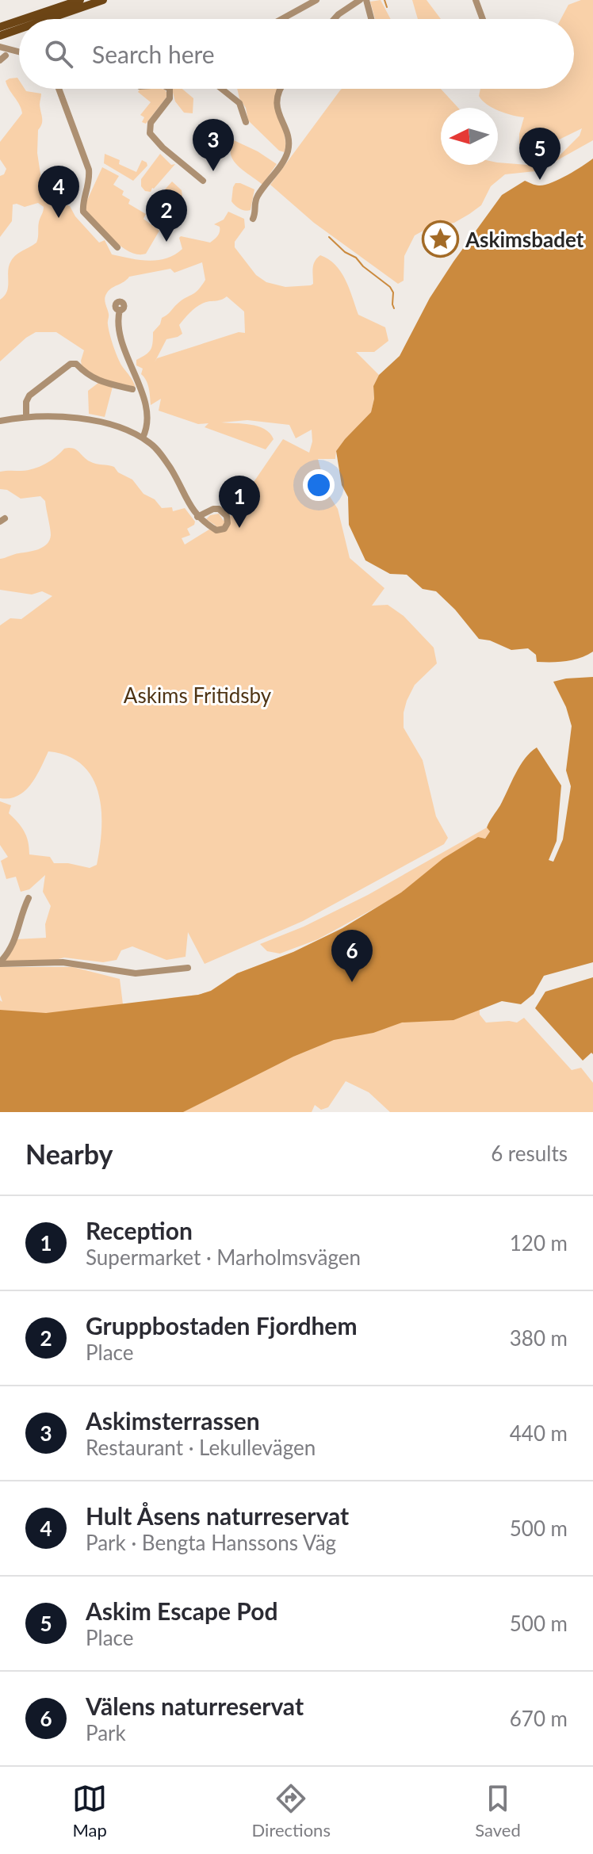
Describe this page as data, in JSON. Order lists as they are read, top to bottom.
{
  "parks": ["Askims Fritidsby"],
  "places": {
    "place": ["Askimsbadet"]
  },
  "north": "left",
  "page": {
    "search": "Search here",
    "pins": [
      "3",
      "5",
      "4",
      "2",
      "1",
      "6"
    ],
    "heading": ["Nearby", "6 results"],
    "list": [
      {
        "mark": "1",
        "name": "Reception",
        "note": "Supermarket · Marholmsvägen",
        "value": "120 m"
      },
      {
        "mark": "2",
        "name": "Gruppbostaden Fjordhem",
        "note": "Place",
        "value": "380 m"
      },
      {
        "mark": "3",
        "name": "Askimsterrassen",
        "note": "Restaurant · Lekullevägen",
        "value": "440 m"
      },
      {
        "mark": "4",
        "name": "Hult Åsens naturreservat",
        "note": "Park · Bengta Hanssons Väg",
        "value": "500 m"
      },
      {
        "mark": "5",
        "name": "Askim Escape Pod",
        "note": "Place",
        "value": "500 m"
      },
      {
        "mark": "6",
        "name": "Välens naturreservat",
        "note": "Park",
        "value": "670 m"
      }
    ],
    "nav": ["Map", "Directions", "Saved"]
  }
}
